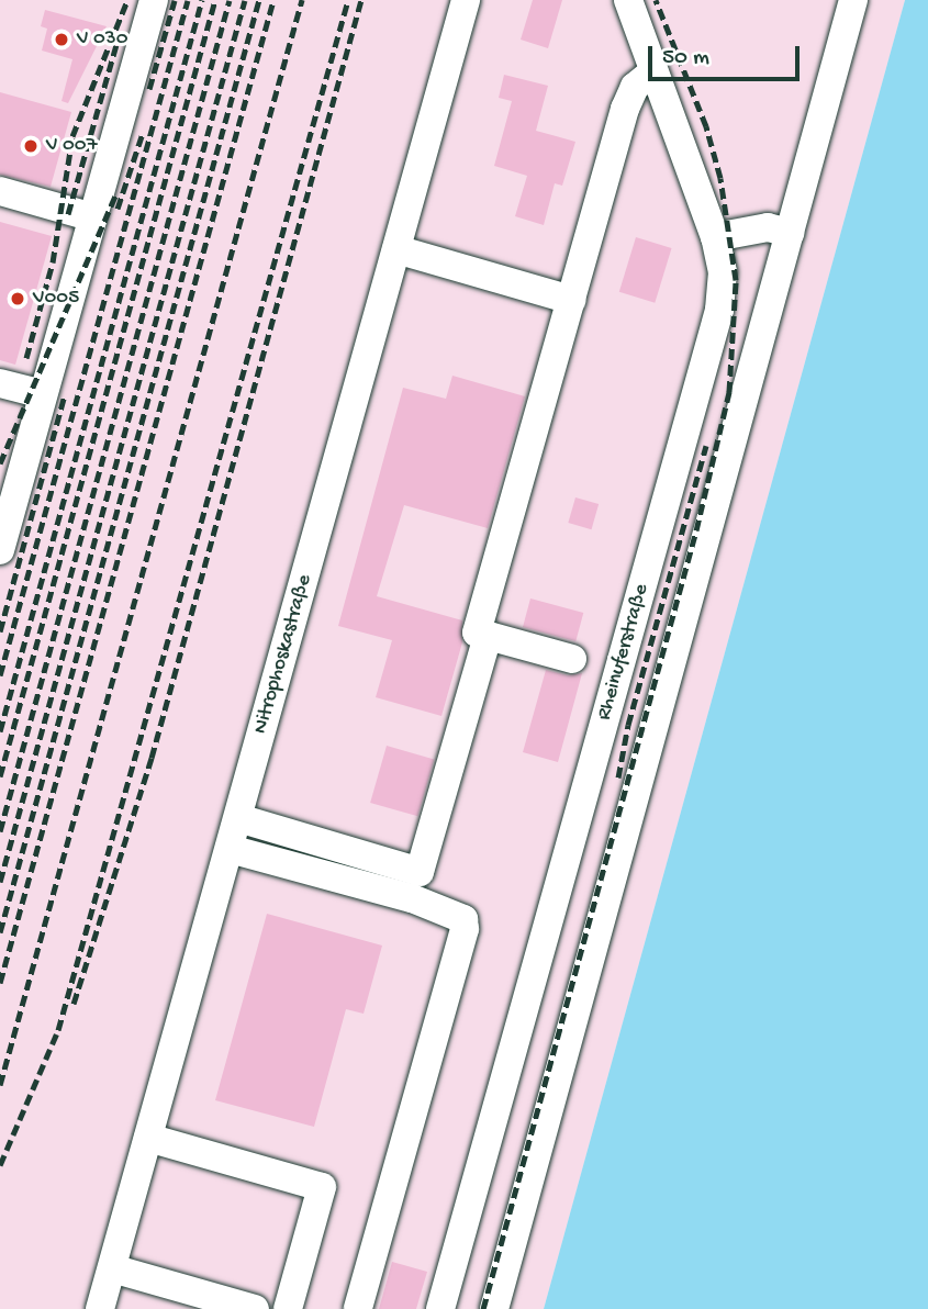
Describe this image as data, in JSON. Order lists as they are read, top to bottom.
{
  "streets": {
    "street": ["Rheinuferstraße", "Nitrophoskastraße"]
  },
  "places": ["V 030", "V 007", "V005"],
  "scale_bar": "50 m"
}
